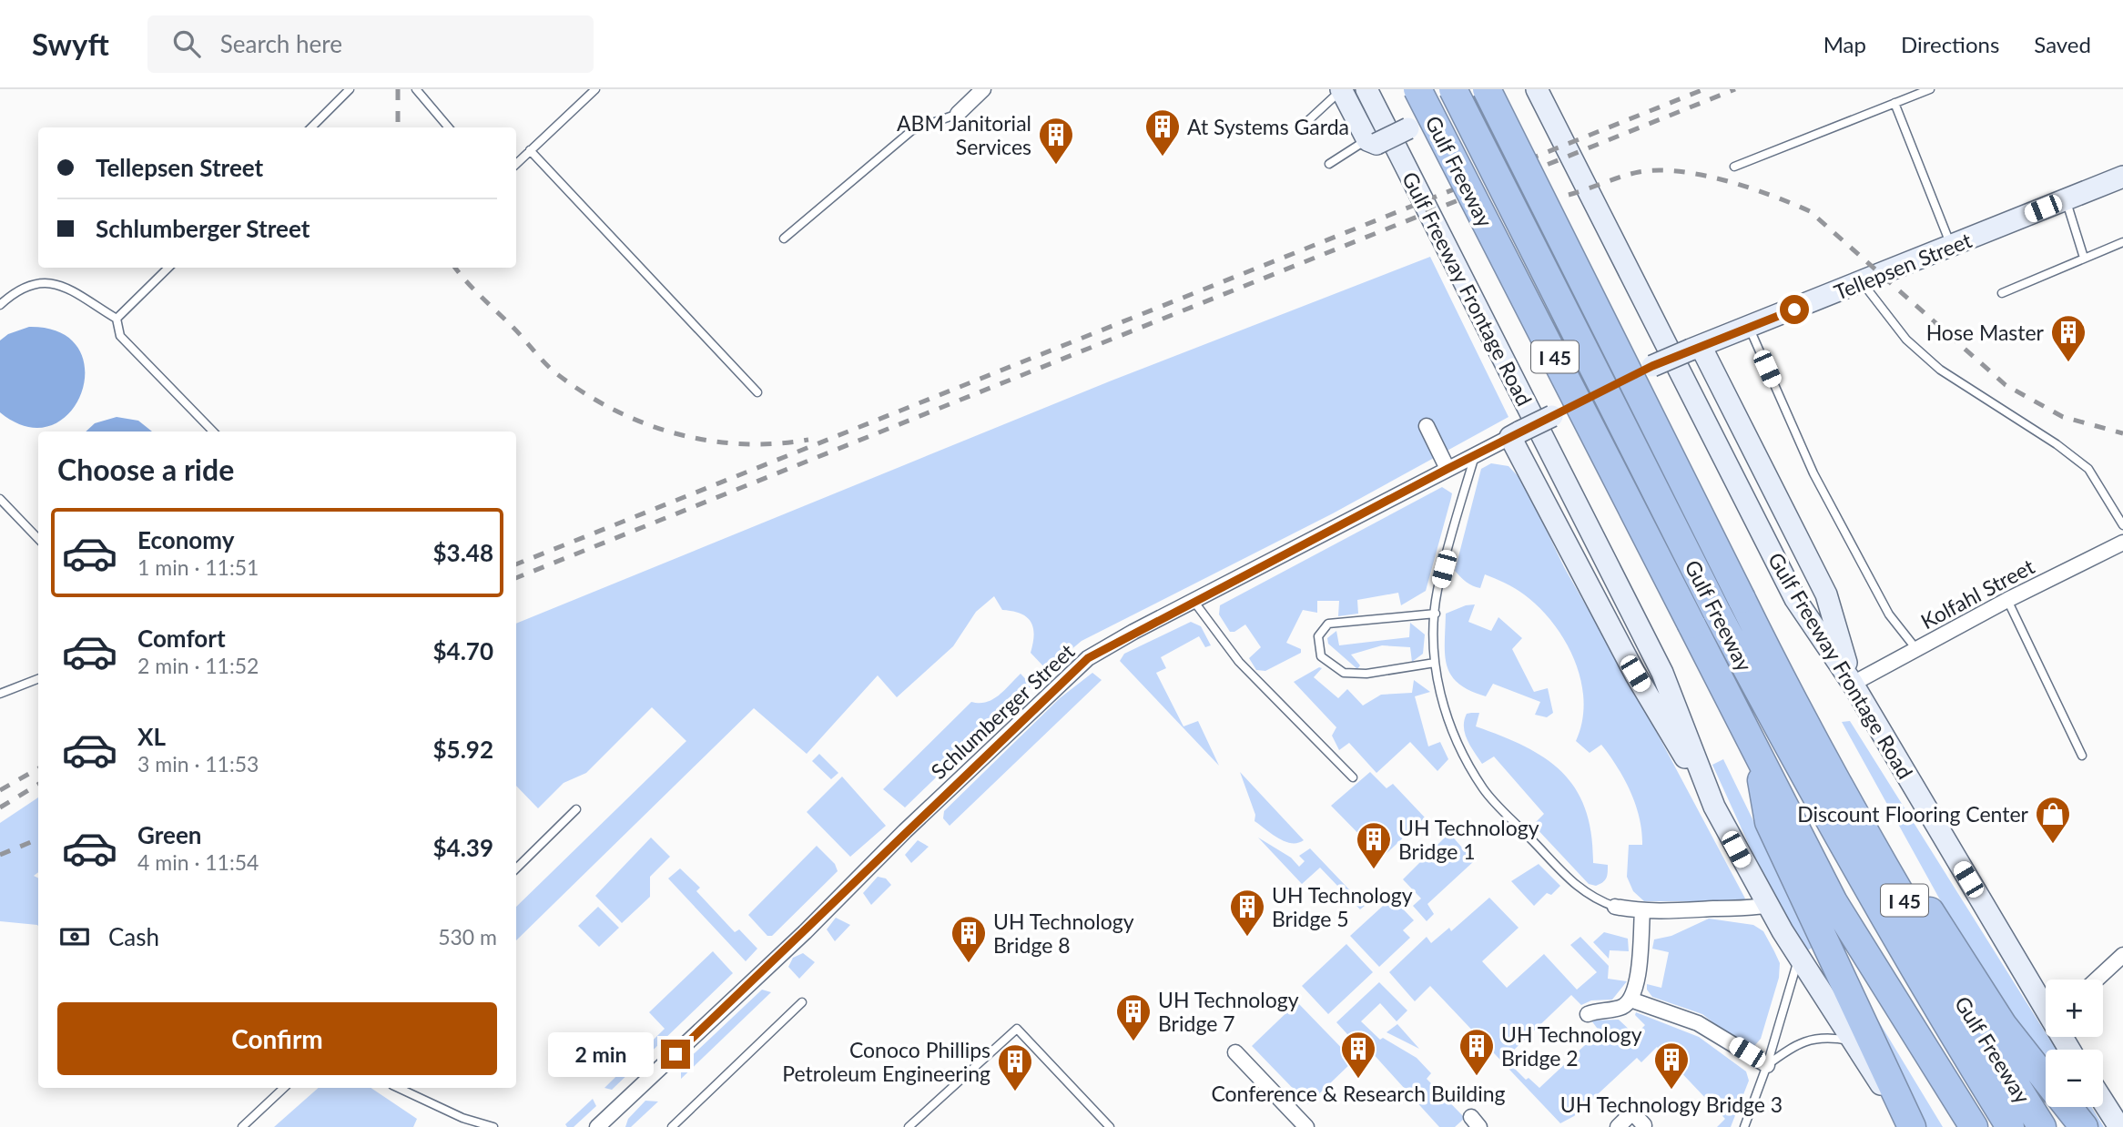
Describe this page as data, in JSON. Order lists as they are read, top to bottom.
{
  "streets": {
    "highway": ["Gulf Freeway", "I 45"],
    "main road": ["Tellepsen Street", "Gulf Freeway Frontage Road"],
    "street": ["Kolfahl Street", "Schlumberger Street"]
  },
  "crossings": [
    ["Tellepsen Street", "Schlumberger Street"],
    ["Gulf Freeway Frontage Road", "Kolfahl Street"]
  ],
  "places": {
    "building": [
      "At Systems Garda",
      "ABM Janitorial Services",
      "Hose Master",
      "UH Technology Bridge 1",
      "UH Technology Bridge 5",
      "UH Technology Bridge 8",
      "UH Technology Bridge 7",
      "UH Technology Bridge 2",
      "Conference & Research Building",
      "UH Technology Bridge 3",
      "Conoco Phillips Petroleum Engineering"
    ],
    "shop": ["Discount Flooring Center"]
  },
  "page": {
    "header": "Swyft",
    "search": "Search here",
    "nav": ["Map", "Directions", "Saved"],
    "banner": ["Tellepsen Street", "Schlumberger Street"],
    "heading": "Choose a ride",
    "list": [
      {
        "name": "Economy",
        "note": "1 min · 11:51",
        "value": "$3.48"
      },
      {
        "name": "Comfort",
        "note": "2 min · 11:52",
        "value": "$4.70"
      },
      {
        "name": "XL",
        "note": "3 min · 11:53",
        "value": "$5.92"
      },
      {
        "name": "Green",
        "note": "4 min · 11:54",
        "value": "$4.39"
      }
    ],
    "pay": ["Cash", "530 m"],
    "map_buttons": ["+", "−"],
    "buttons": "Confirm",
    "bubble": "2 min"
  }
}
